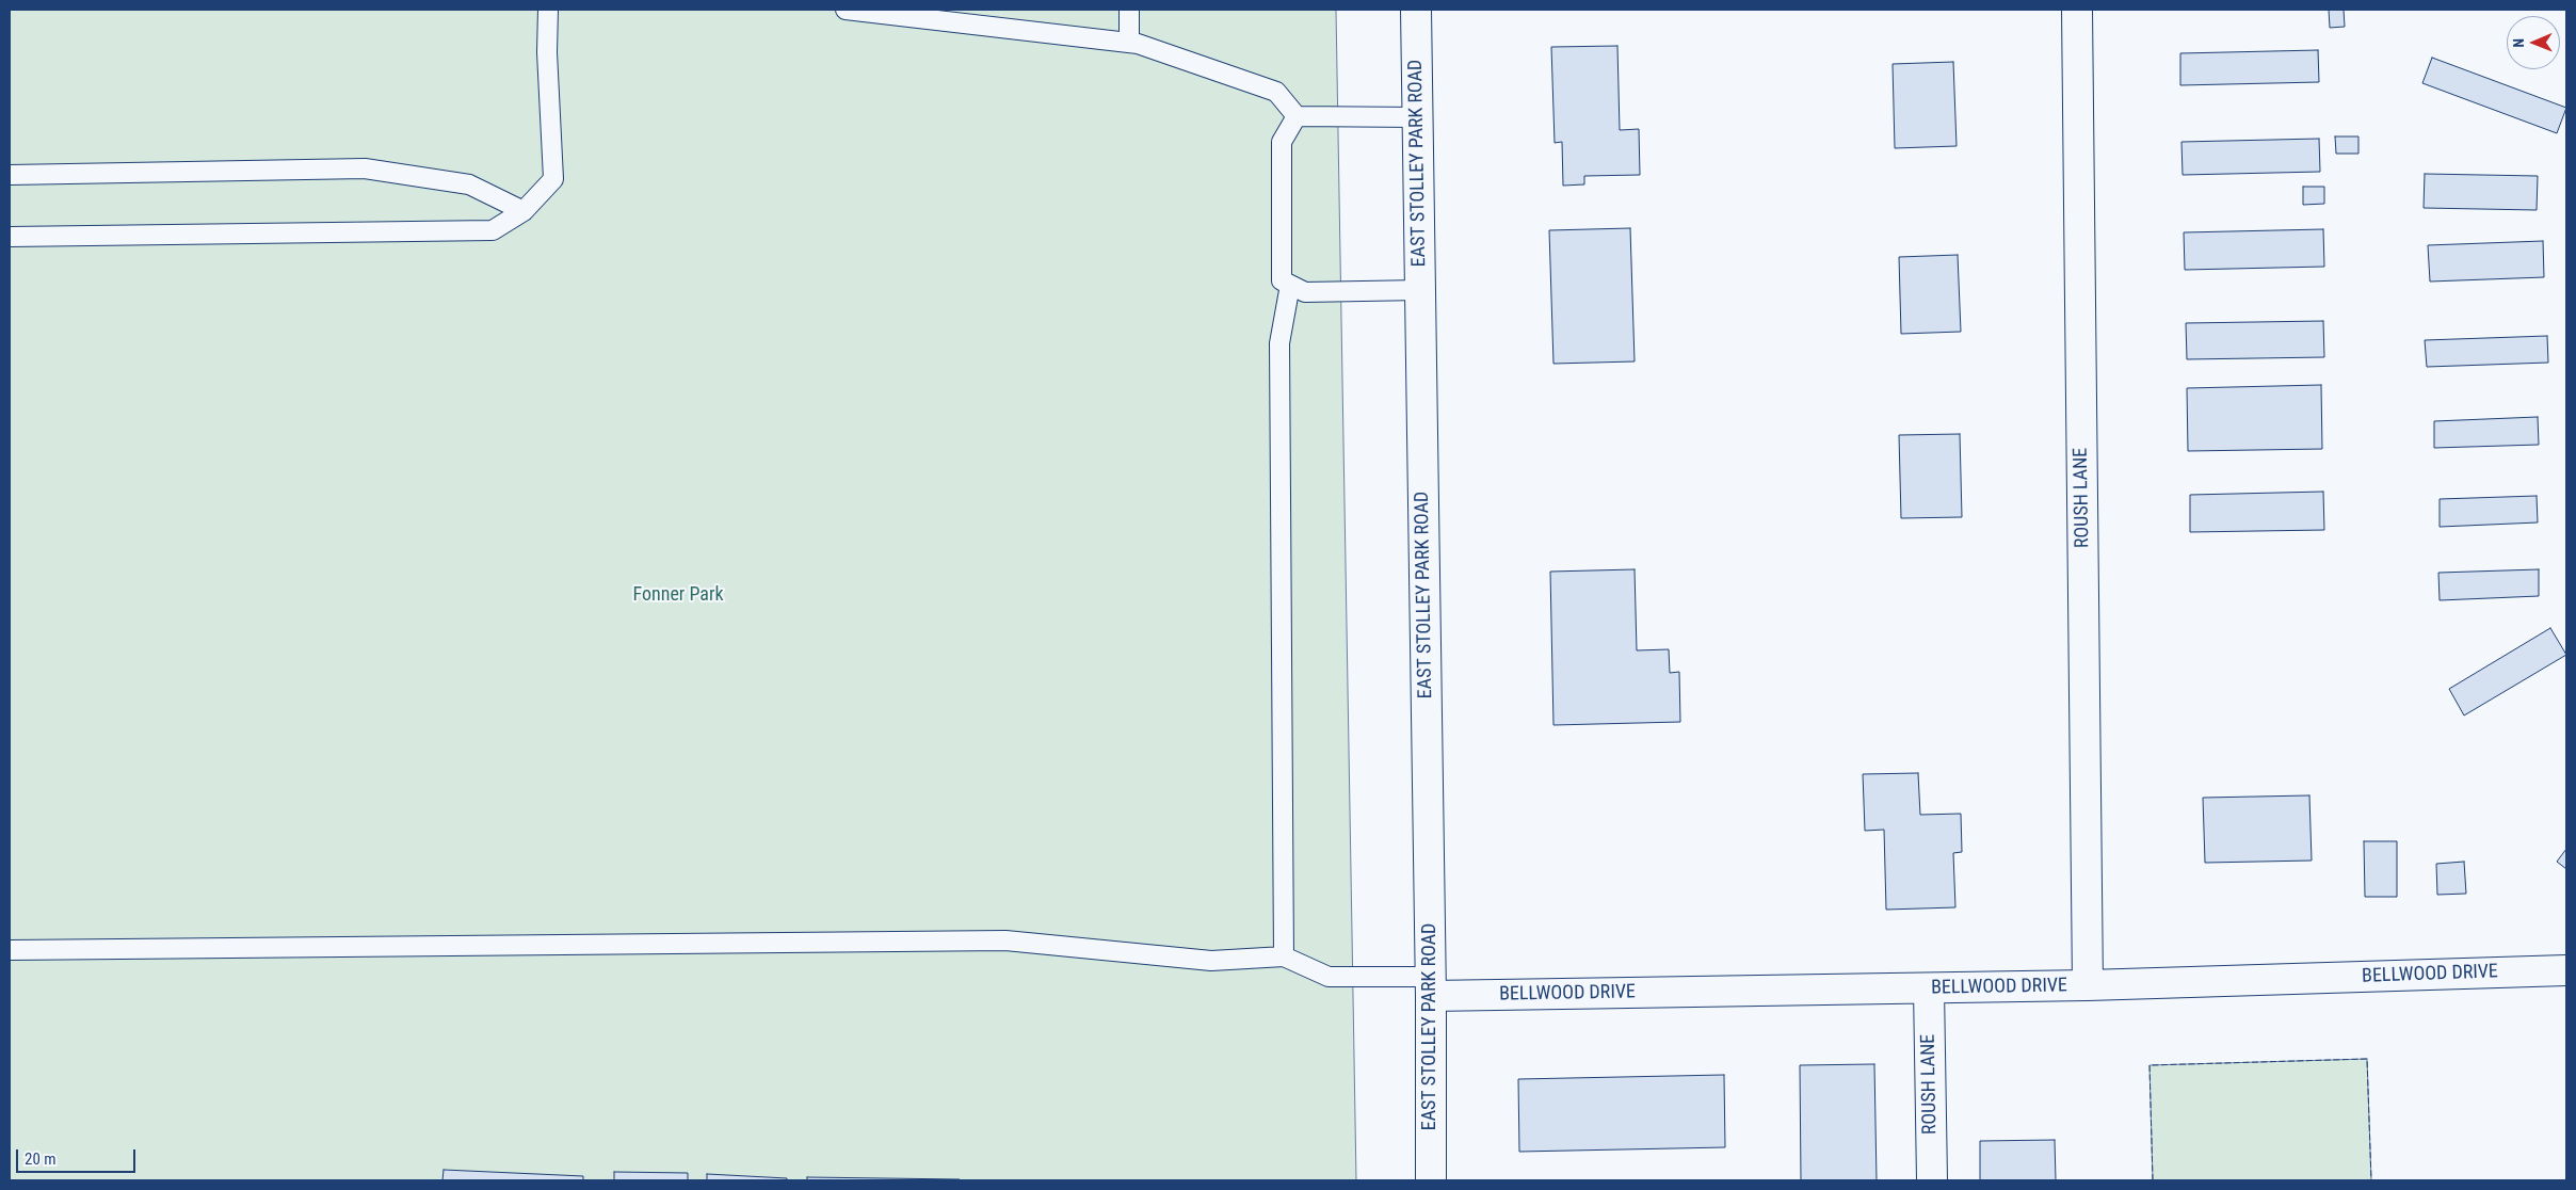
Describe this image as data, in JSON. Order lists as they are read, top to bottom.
{
  "streets": {
    "street": ["EAST STOLLEY PARK ROAD", "ROUSH LANE", "BELLWOOD DRIVE"]
  },
  "crossings": [
    ["EAST STOLLEY PARK ROAD", "BELLWOOD DRIVE"],
    ["ROUSH LANE", "BELLWOOD DRIVE"]
  ],
  "parks": ["Fonner Park"],
  "scale_bar": "20 m",
  "north": "left"
}
